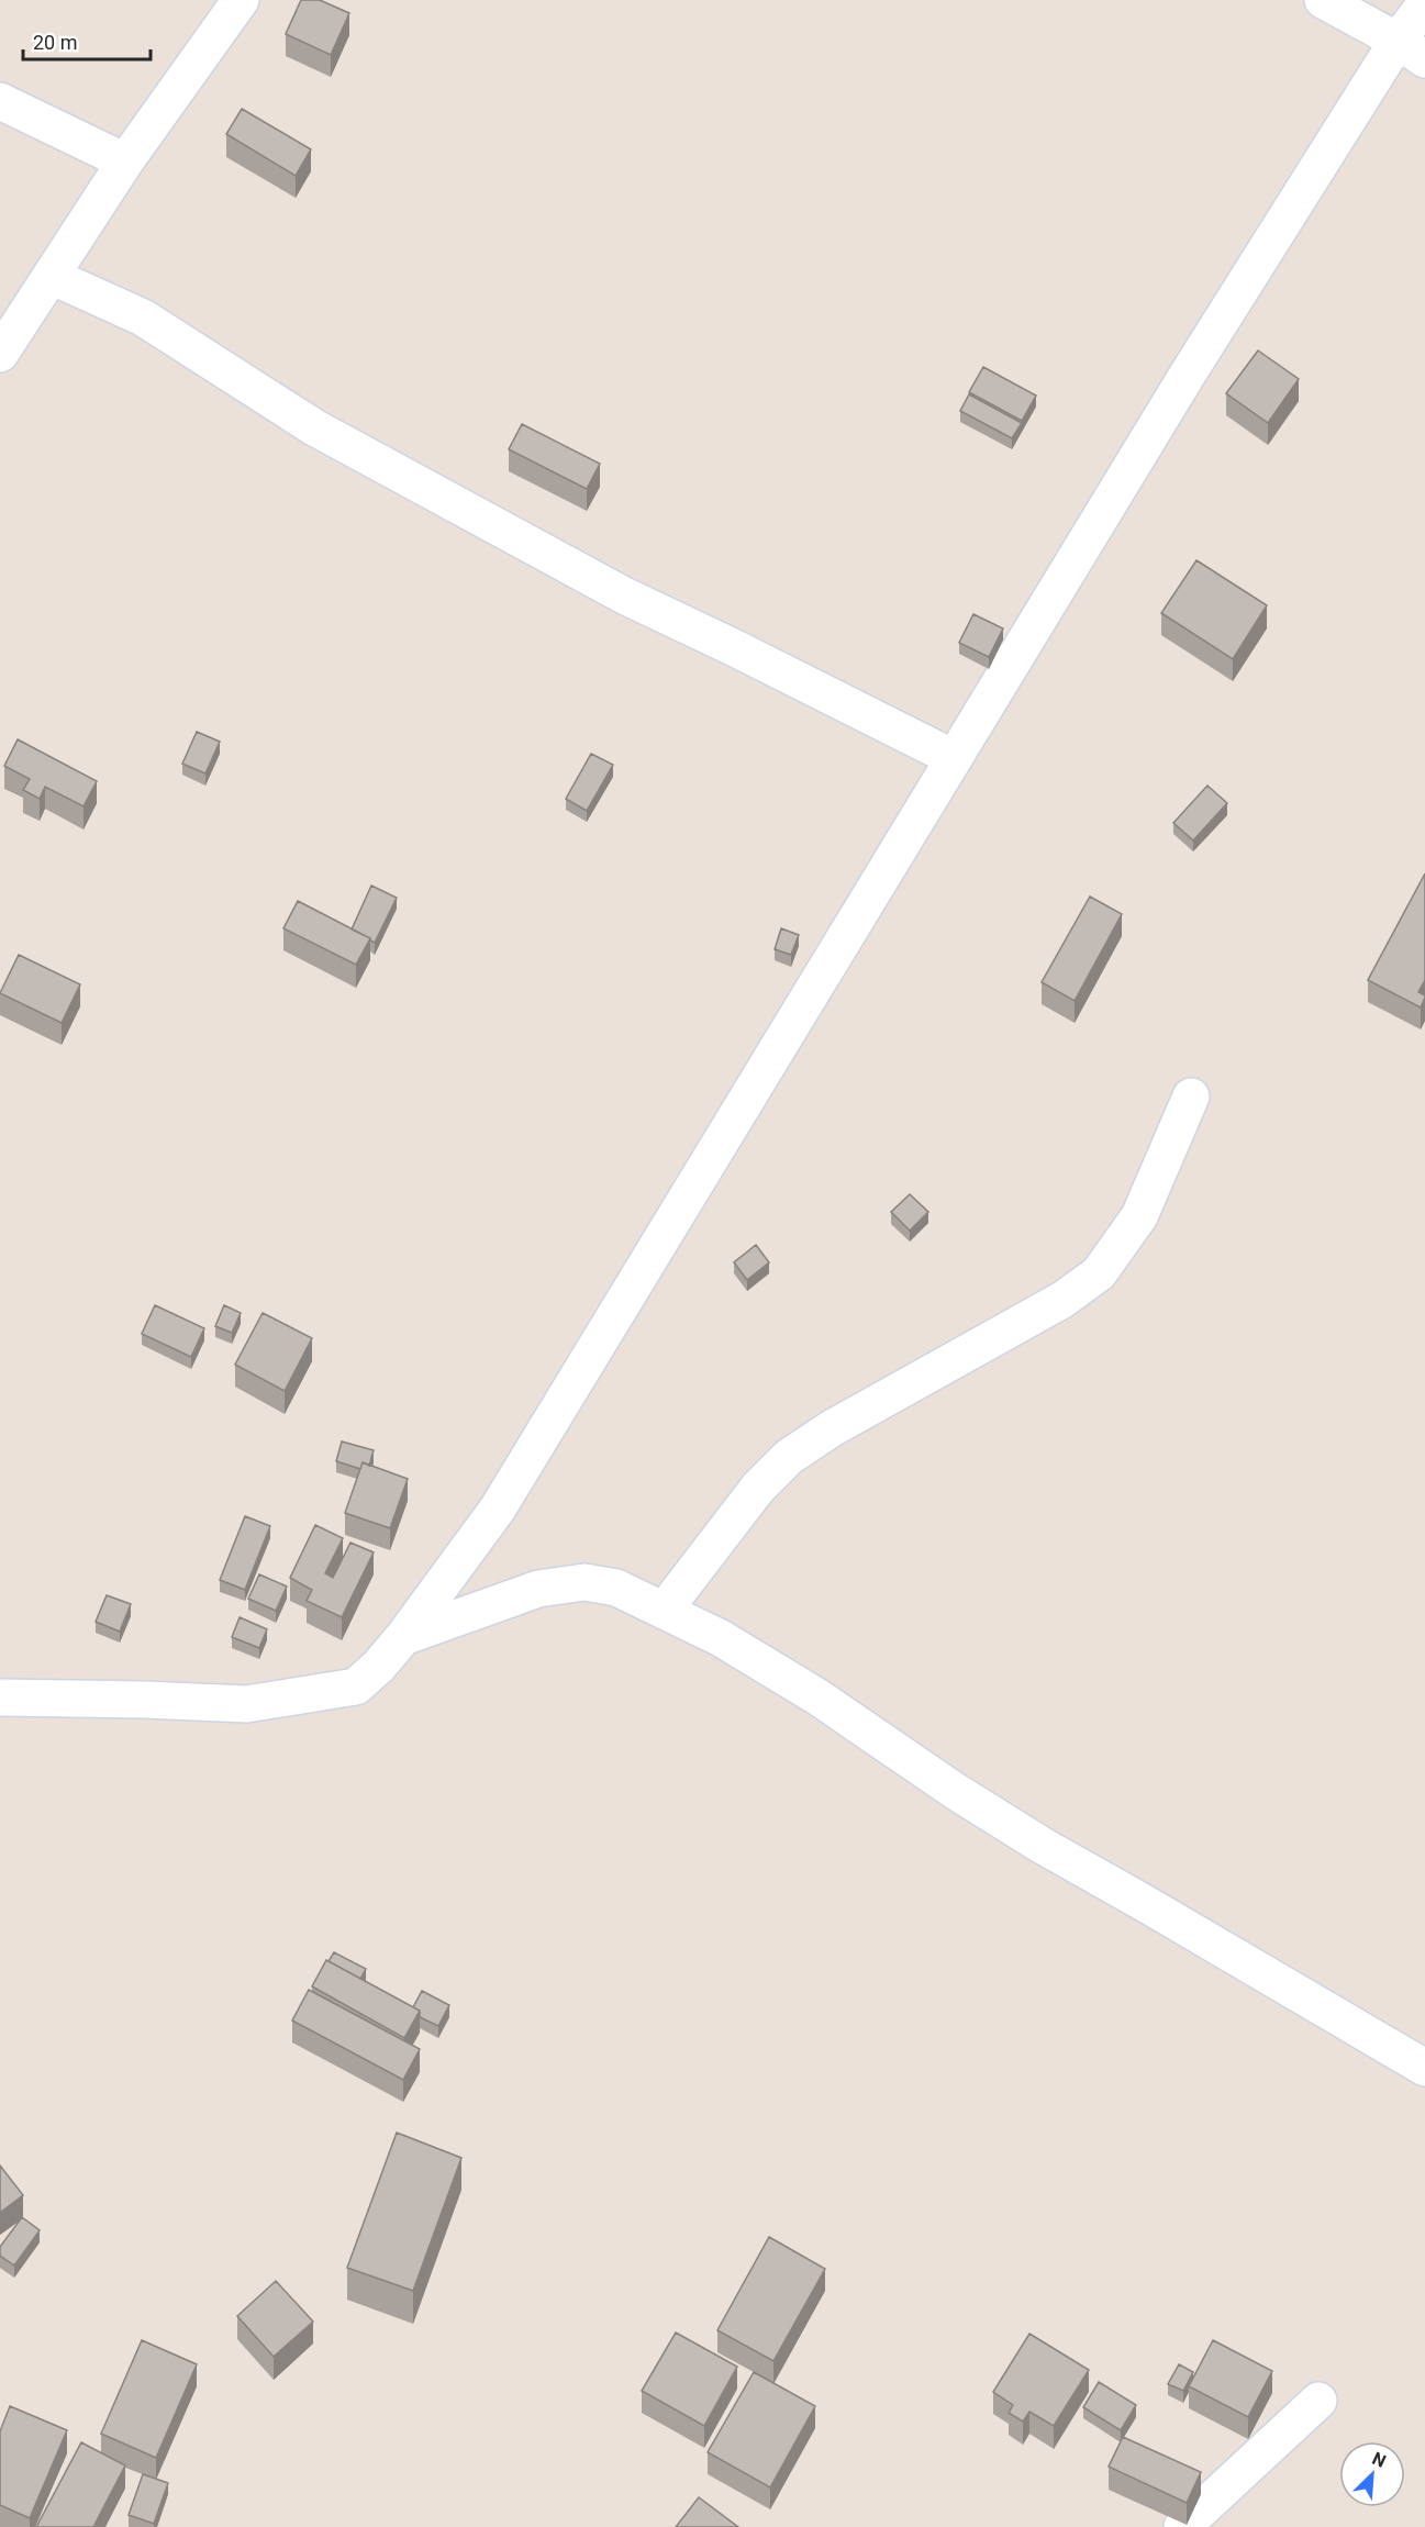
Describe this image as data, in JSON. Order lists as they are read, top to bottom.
{
  "scale_bar": "20 m",
  "north": "top right"
}
